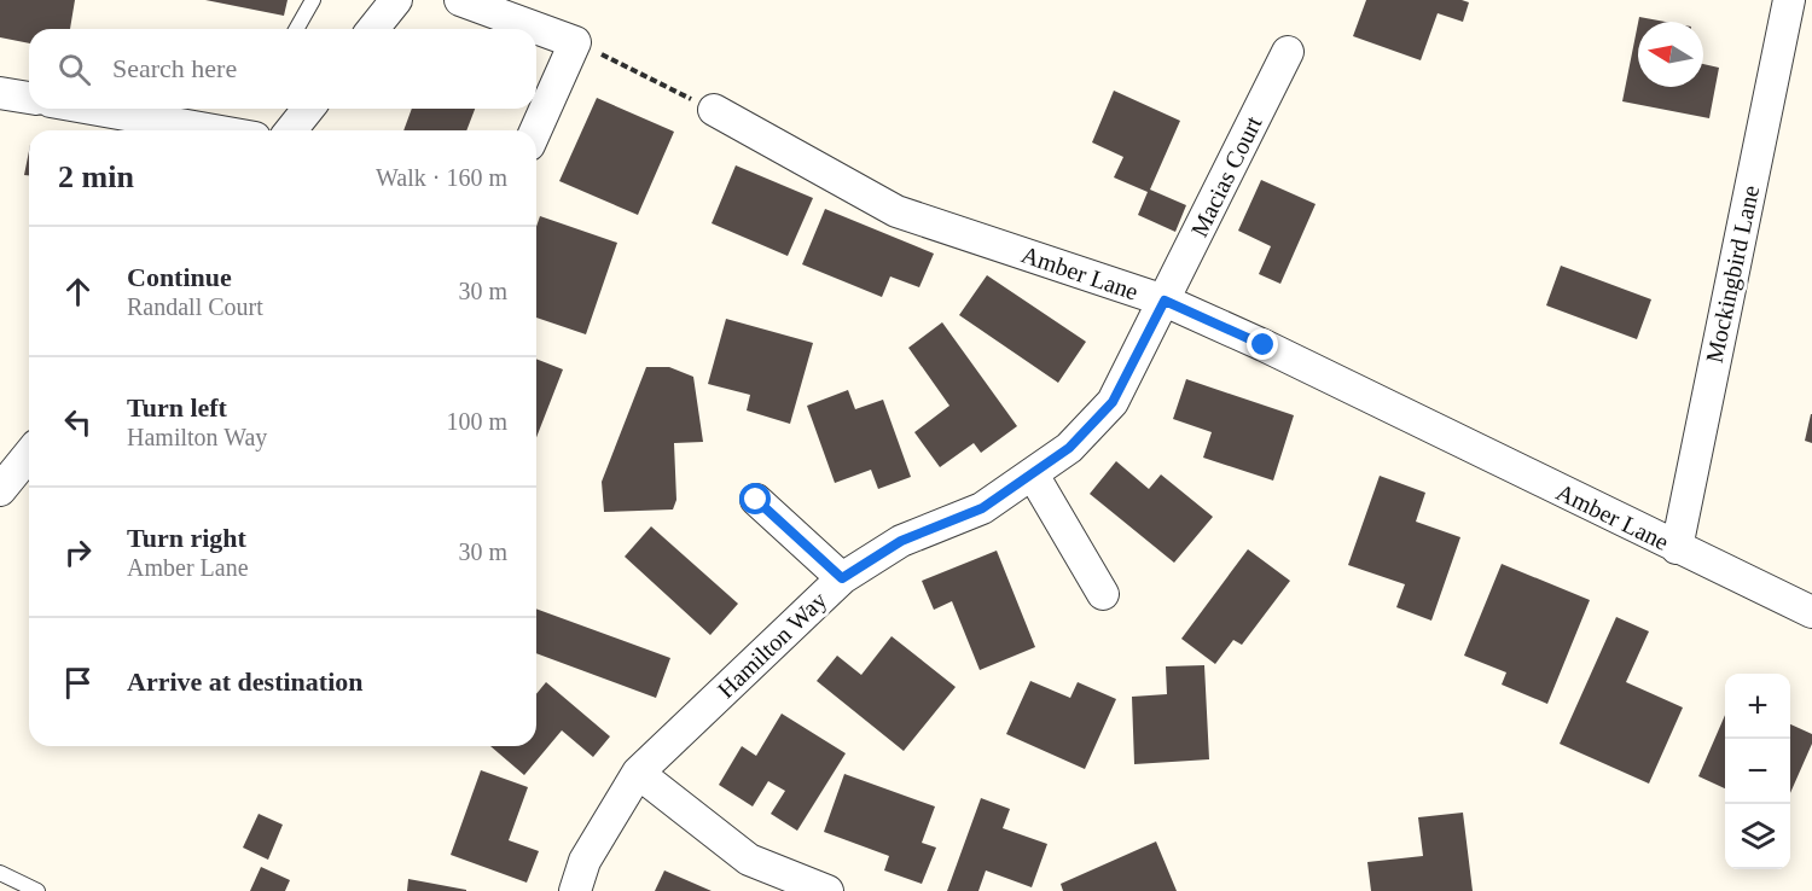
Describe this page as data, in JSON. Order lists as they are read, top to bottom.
{
  "streets": {
    "street": [
      "Macias Court",
      "Amber Lane",
      "Mockingbird Lane",
      "Hamilton Way"
    ]
  },
  "crossings": [
    ["Macias Court", "Amber Lane"],
    ["Macias Court", "Hamilton Way"],
    ["Amber Lane", "Mockingbird Lane"],
    ["Amber Lane", "Hamilton Way"]
  ],
  "north": "left",
  "page": {
    "search": "Search here",
    "heading": ["2 min", "Walk · 160 m"],
    "list": [
      ["Continue", "Randall Court", "30 m"],
      ["Turn left", "Hamilton Way", "100 m"],
      ["Turn right", "Amber Lane", "30 m"],
      "Arrive at destination"
    ],
    "map_buttons": ["+", "−"]
  }
}
